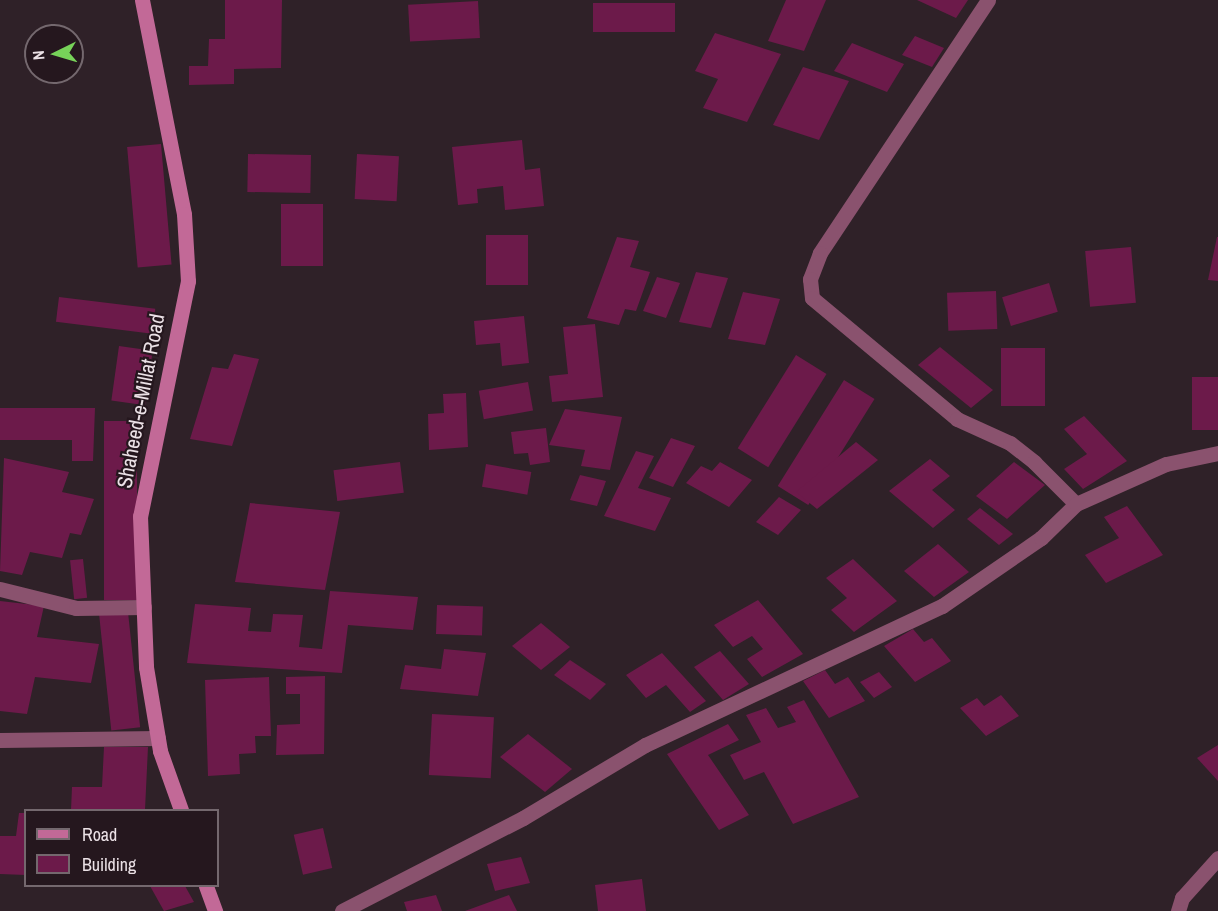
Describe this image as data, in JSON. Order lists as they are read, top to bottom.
{
  "streets": {
    "main road": ["Shaheed-e-Millat Road"]
  },
  "legend": ["Road", "Building"],
  "north": "left"
}
